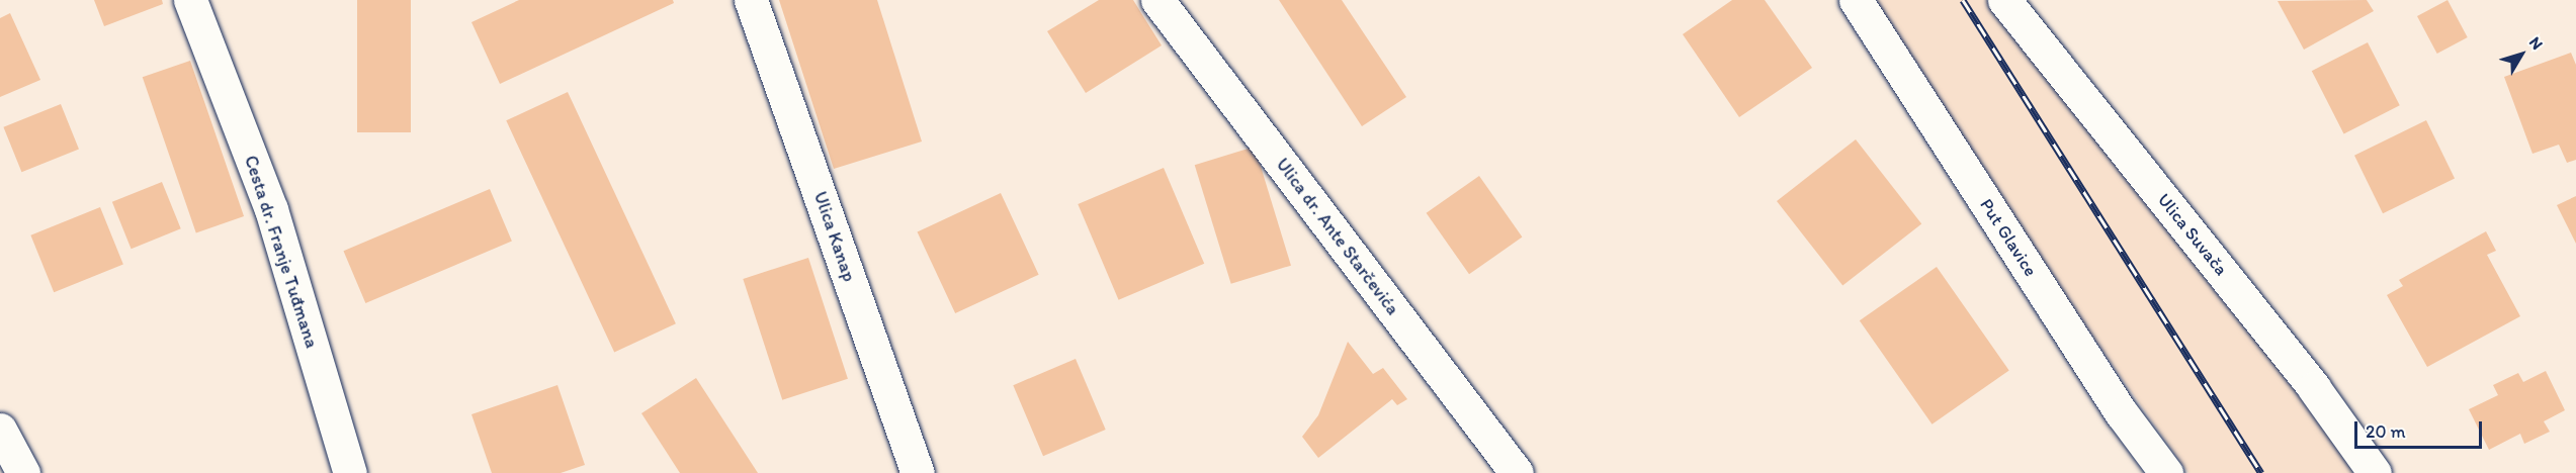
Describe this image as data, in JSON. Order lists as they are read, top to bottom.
{
  "streets": {
    "street": [
      "Ulica Suvača",
      "Ulica Kanap",
      "Ulica dr. Ante Starčevića",
      "Put Glavice",
      "Cesta dr. Franje Tuđmana"
    ]
  },
  "scale_bar": "20 m",
  "north": "top right"
}
